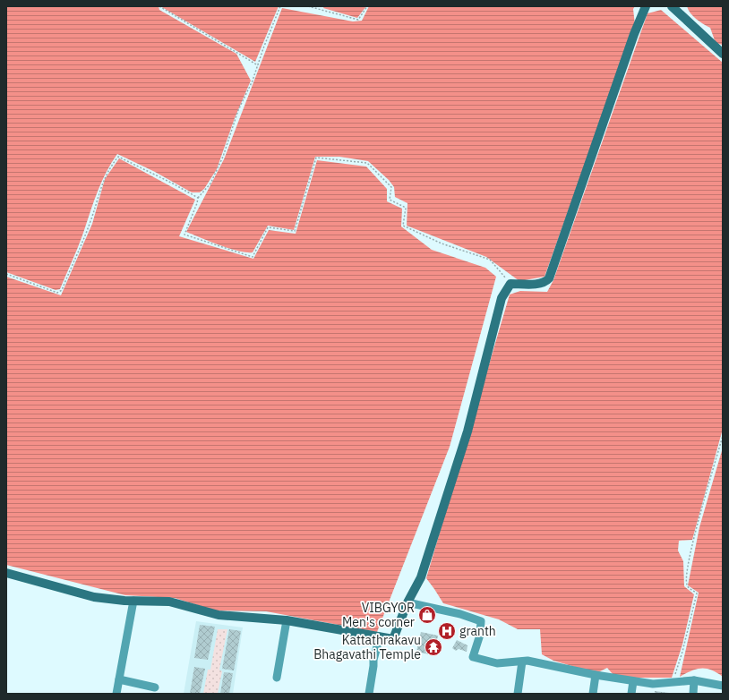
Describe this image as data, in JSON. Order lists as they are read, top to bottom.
{
  "places": {
    "shop": ["VIBGYOR Men's corner"],
    "hospital": ["granth"],
    "temple": ["Kattathrakavu Bhagavathi Temple"]
  }
}
